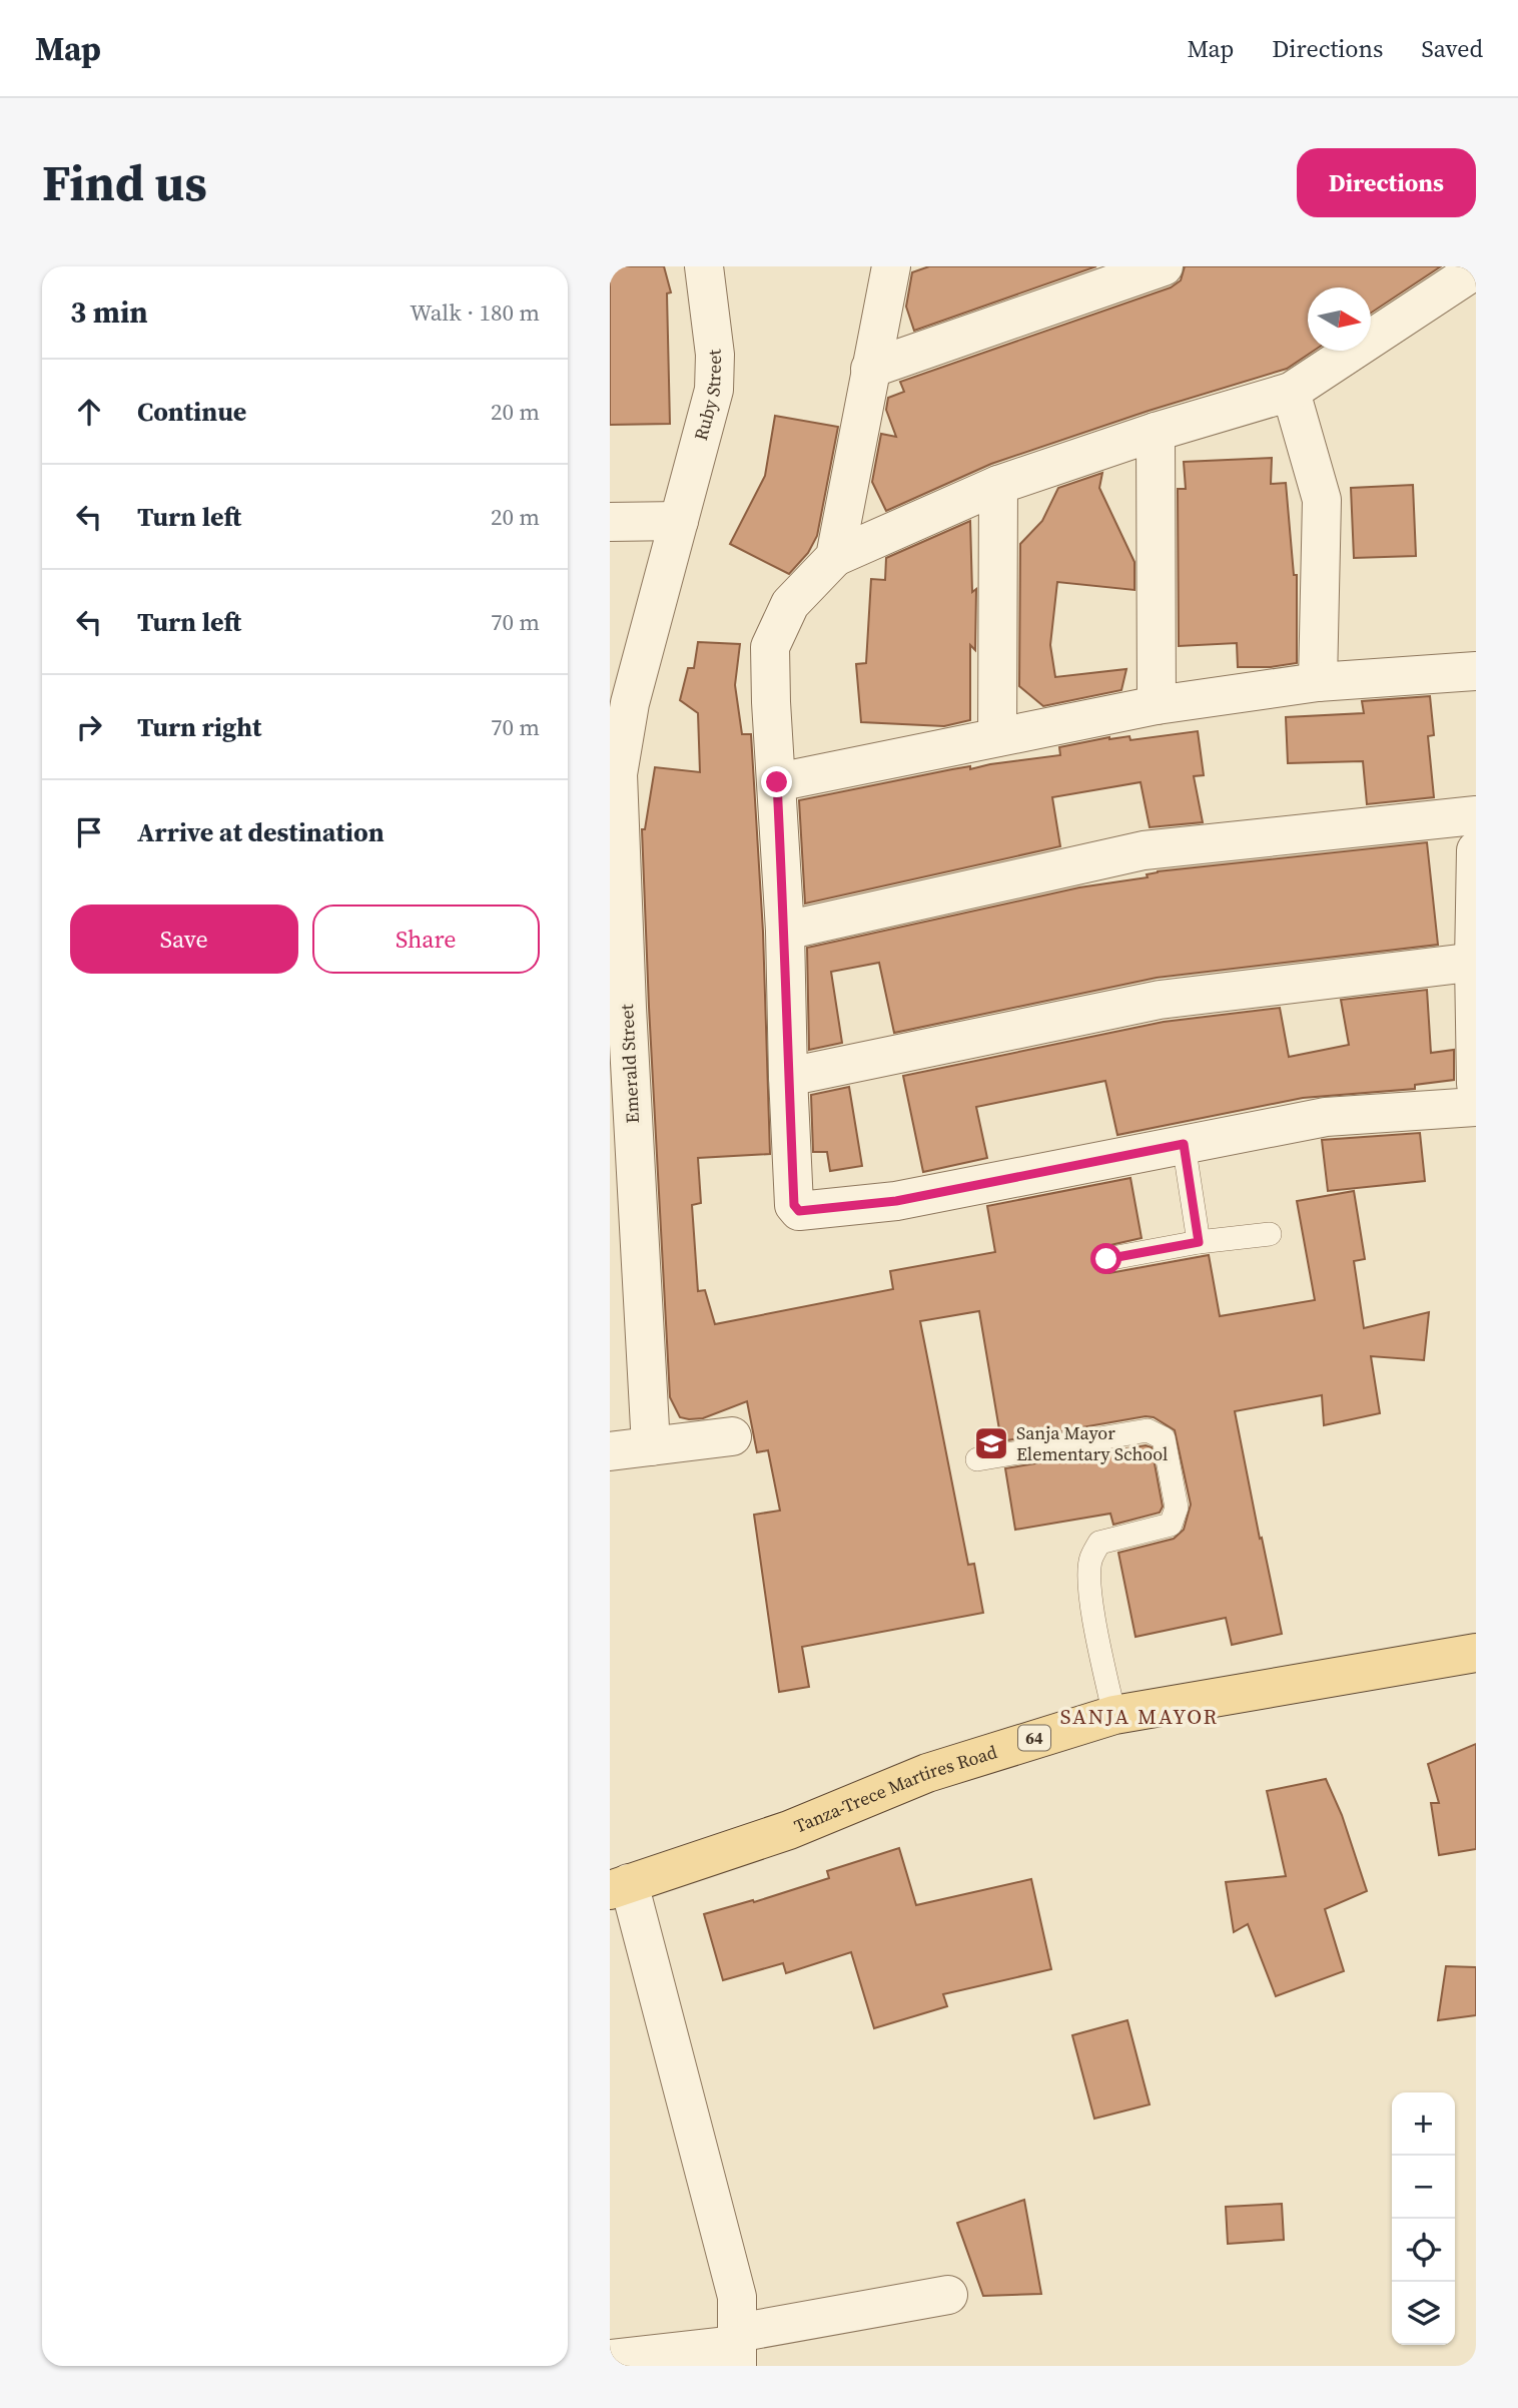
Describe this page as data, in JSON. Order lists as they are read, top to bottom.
{
  "streets": {
    "main road": ["64", "Tanza-Trece Martires Road"],
    "street": ["Ruby Street", "Emerald Street"]
  },
  "crossings": [
    ["Ruby Street", "Emerald Street"]
  ],
  "districts": ["SANJA MAYOR"],
  "places": {
    "school or university": ["Sanja Mayor Elementary School"]
  },
  "north": "right",
  "page": {
    "header": "Map",
    "nav": ["Map", "Directions", "Saved"],
    "buttons": [
      "Directions",
      ["Save", "Share"]
    ],
    "title": "Find us",
    "heading": ["3 min", "Walk · 180 m"],
    "list": [
      ["Continue", "20 m"],
      ["Turn left", "20 m"],
      ["Turn left", "70 m"],
      ["Turn right", "70 m"],
      "Arrive at destination"
    ],
    "map_buttons": ["+", "−"]
  }
}
